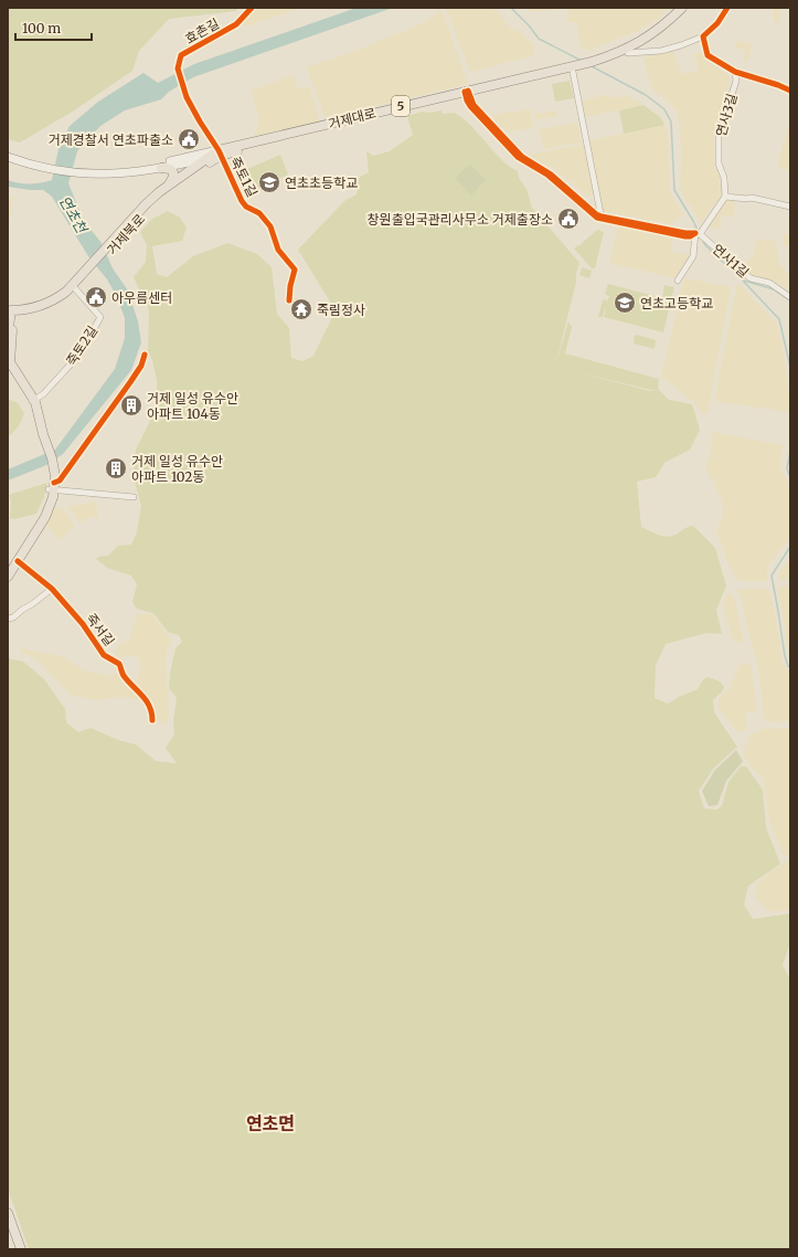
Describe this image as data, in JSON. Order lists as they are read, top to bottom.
{
  "streets": {
    "main road": ["5", "거제대로", "거제북로"],
    "street": [
      "효촌길",
      "연사3길",
      "죽토1길",
      "연사1길",
      "죽토2길",
      "죽서길"
    ]
  },
  "crossings": [
    ["효촌길", "거제대로"],
    ["효촌길", "죽토1길"],
    ["효촌길", "거제북로"],
    ["거제대로", "죽토1길"],
    ["거제대로", "거제북로"],
    ["죽토1길", "거제북로"],
    ["거제북로", "죽토2길"]
  ],
  "districts": ["연초면"],
  "water": ["연초천"],
  "places": {
    "public building": ["거제경찰서 연초파출소", "창원출입국관리사무소 거제출장소", "아우름센터"],
    "school or university": ["연초초등학교", "연초고등학교"],
    "temple": ["죽림정사"],
    "building": ["거제 일성 유수안 아파트 104동", "거제 일성 유수안 아파트 102동"]
  },
  "scale_bar": "100 m"
}
